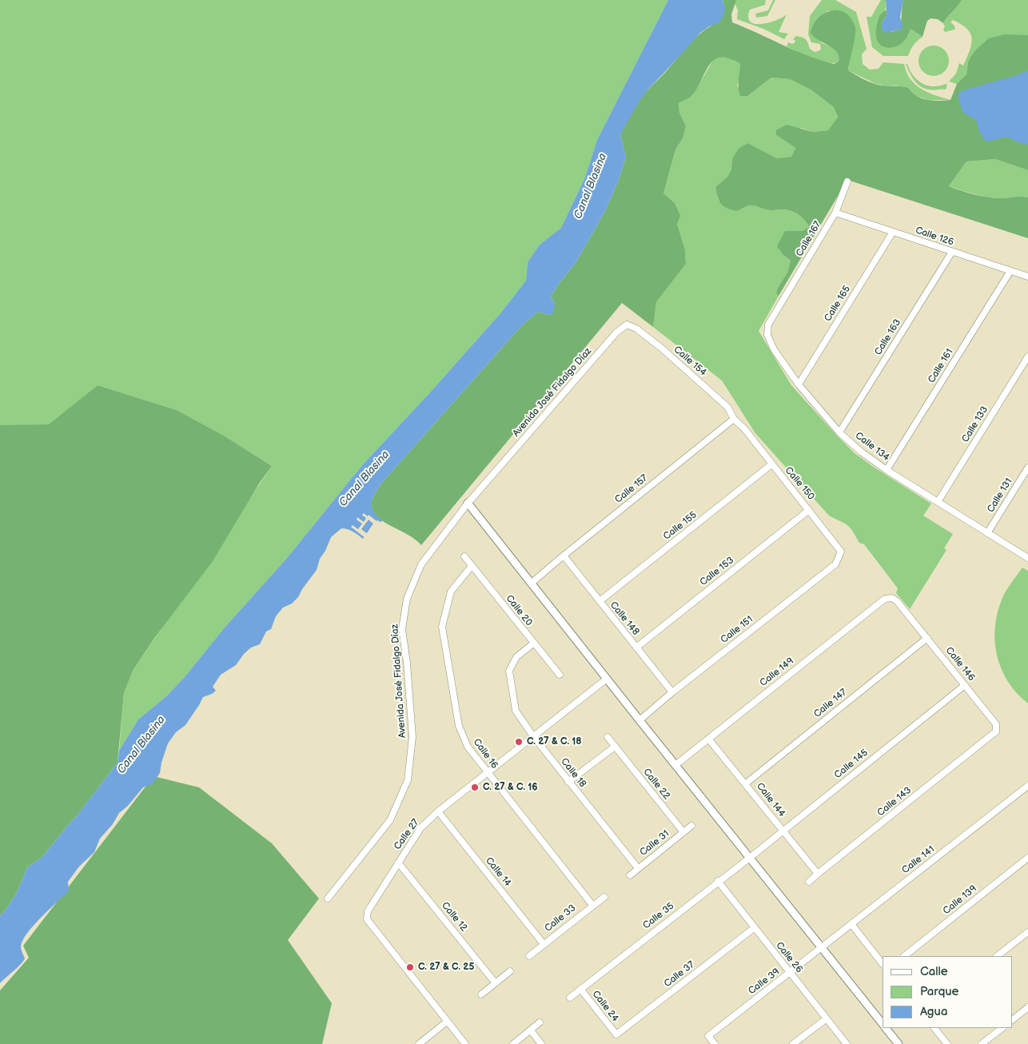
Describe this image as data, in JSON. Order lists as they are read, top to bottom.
{
  "streets": {
    "street": [
      "Calle 126",
      "Calle 167",
      "Calle 165",
      "Calle 163",
      "Calle 154",
      "Calle 161",
      "Avenida José Fidalgo Díaz",
      "Calle 133",
      "Calle 134",
      "Calle 150",
      "Calle 157",
      "Calle 131",
      "Calle 155",
      "Calle 153",
      "Calle 20",
      "Calle 148",
      "Calle 151",
      "Calle 146",
      "Calle 149",
      "Calle 147",
      "Calle 16",
      "Calle 145",
      "Calle 18",
      "Calle 22",
      "Calle 144",
      "Calle 143",
      "Calle 27",
      "Calle 31",
      "Calle 141",
      "Calle 14",
      "Calle 139",
      "Calle 35",
      "Calle 12",
      "Calle 33",
      "Calle 26",
      "Calle 37",
      "Calle 39",
      "Calle 24"
    ]
  },
  "crossings": [
    ["Calle 126", "Calle 167"],
    ["Calle 126", "Calle 165"],
    ["Calle 126", "Calle 163"],
    ["Calle 126", "Calle 161"],
    ["Calle 167", "Calle 134"],
    ["Calle 165", "Calle 134"],
    ["Calle 163", "Calle 134"],
    ["Calle 154", "Avenida José Fidalgo Díaz"],
    ["Calle 154", "Calle 150"],
    ["Calle 154", "Calle 157"],
    ["Calle 161", "Calle 134"],
    ["Calle 133", "Calle 134"],
    ["Calle 134", "Calle 131"],
    ["Calle 150", "Calle 157"],
    ["Calle 150", "Calle 155"],
    ["Calle 150", "Calle 153"],
    ["Calle 150", "Calle 151"],
    ["Calle 157", "Calle 148"],
    ["Calle 155", "Calle 148"],
    ["Calle 153", "Calle 148"],
    ["Calle 20", "Calle 16"],
    ["Calle 20", "Calle 18"],
    ["Calle 148", "Calle 151"],
    ["Calle 146", "Calle 149"],
    ["Calle 146", "Calle 147"],
    ["Calle 146", "Calle 145"],
    ["Calle 146", "Calle 143"],
    ["Calle 149", "Calle 144"],
    ["Calle 147", "Calle 144"],
    ["Calle 16", "Calle 27"],
    ["Calle 16", "Calle 33"],
    ["Calle 145", "Calle 144"],
    ["Calle 145", "Calle 35"],
    ["Calle 18", "Calle 27"],
    ["Calle 18", "Calle 31"],
    ["Calle 22", "Calle 31"],
    ["Calle 144", "Calle 143"],
    ["Calle 27", "Calle 14"],
    ["Calle 27", "Calle 12"],
    ["Calle 141", "Calle 39"],
    ["Calle 14", "Calle 33"],
    ["Calle 35", "Calle 26"],
    ["Calle 35", "Calle 24"],
    ["Calle 26", "Calle 37"],
    ["Calle 26", "Calle 39"],
    ["Calle 37", "Calle 24"]
  ],
  "water": ["Canal Blasina"],
  "places": ["C. 27 & C. 18", "C. 27 & C. 16", "C. 27 & C. 25"],
  "legend": ["Calle", "Parque", "Agua"]
}
